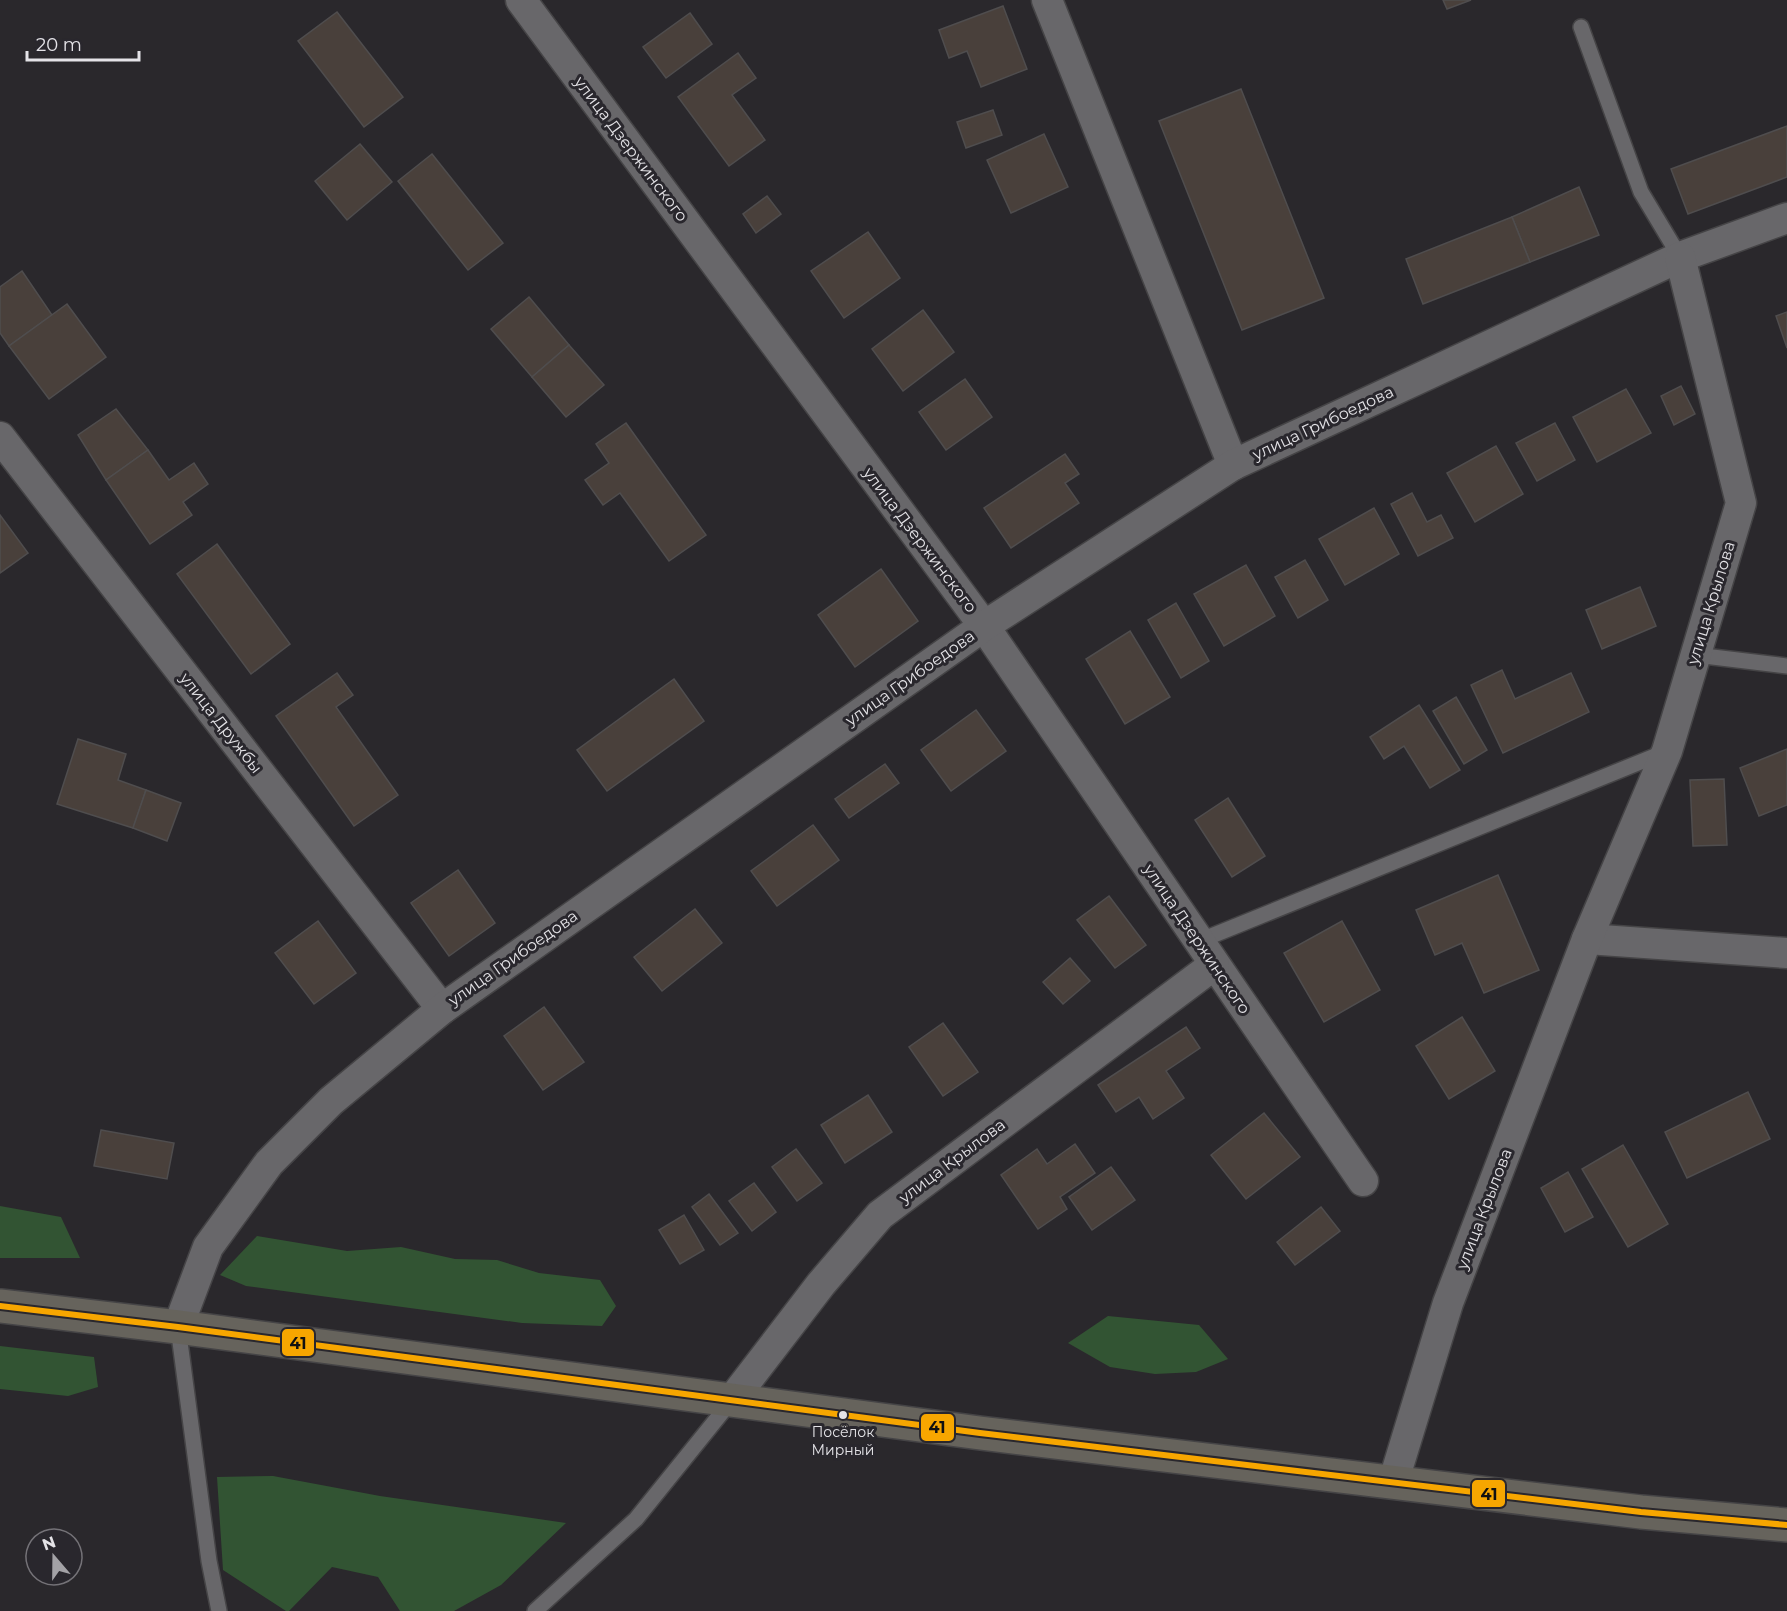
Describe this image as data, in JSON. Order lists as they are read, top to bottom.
{
  "streets": {
    "street": [
      "улица Дзержинского",
      "улица Грибоедова",
      "улица Крылова",
      "улица Дружбы"
    ]
  },
  "crossings": [
    ["улица Дзержинского", "улица Грибоедова"],
    ["улица Дзержинского", "улица Крылова"],
    ["улица Грибоедова", "улица Крылова"],
    ["улица Грибоедова", "улица Дружбы"]
  ],
  "places": ["Посёлок Мирный"],
  "lines": ["transit line 41"],
  "scale_bar": "20 m",
  "north": "top"
}
